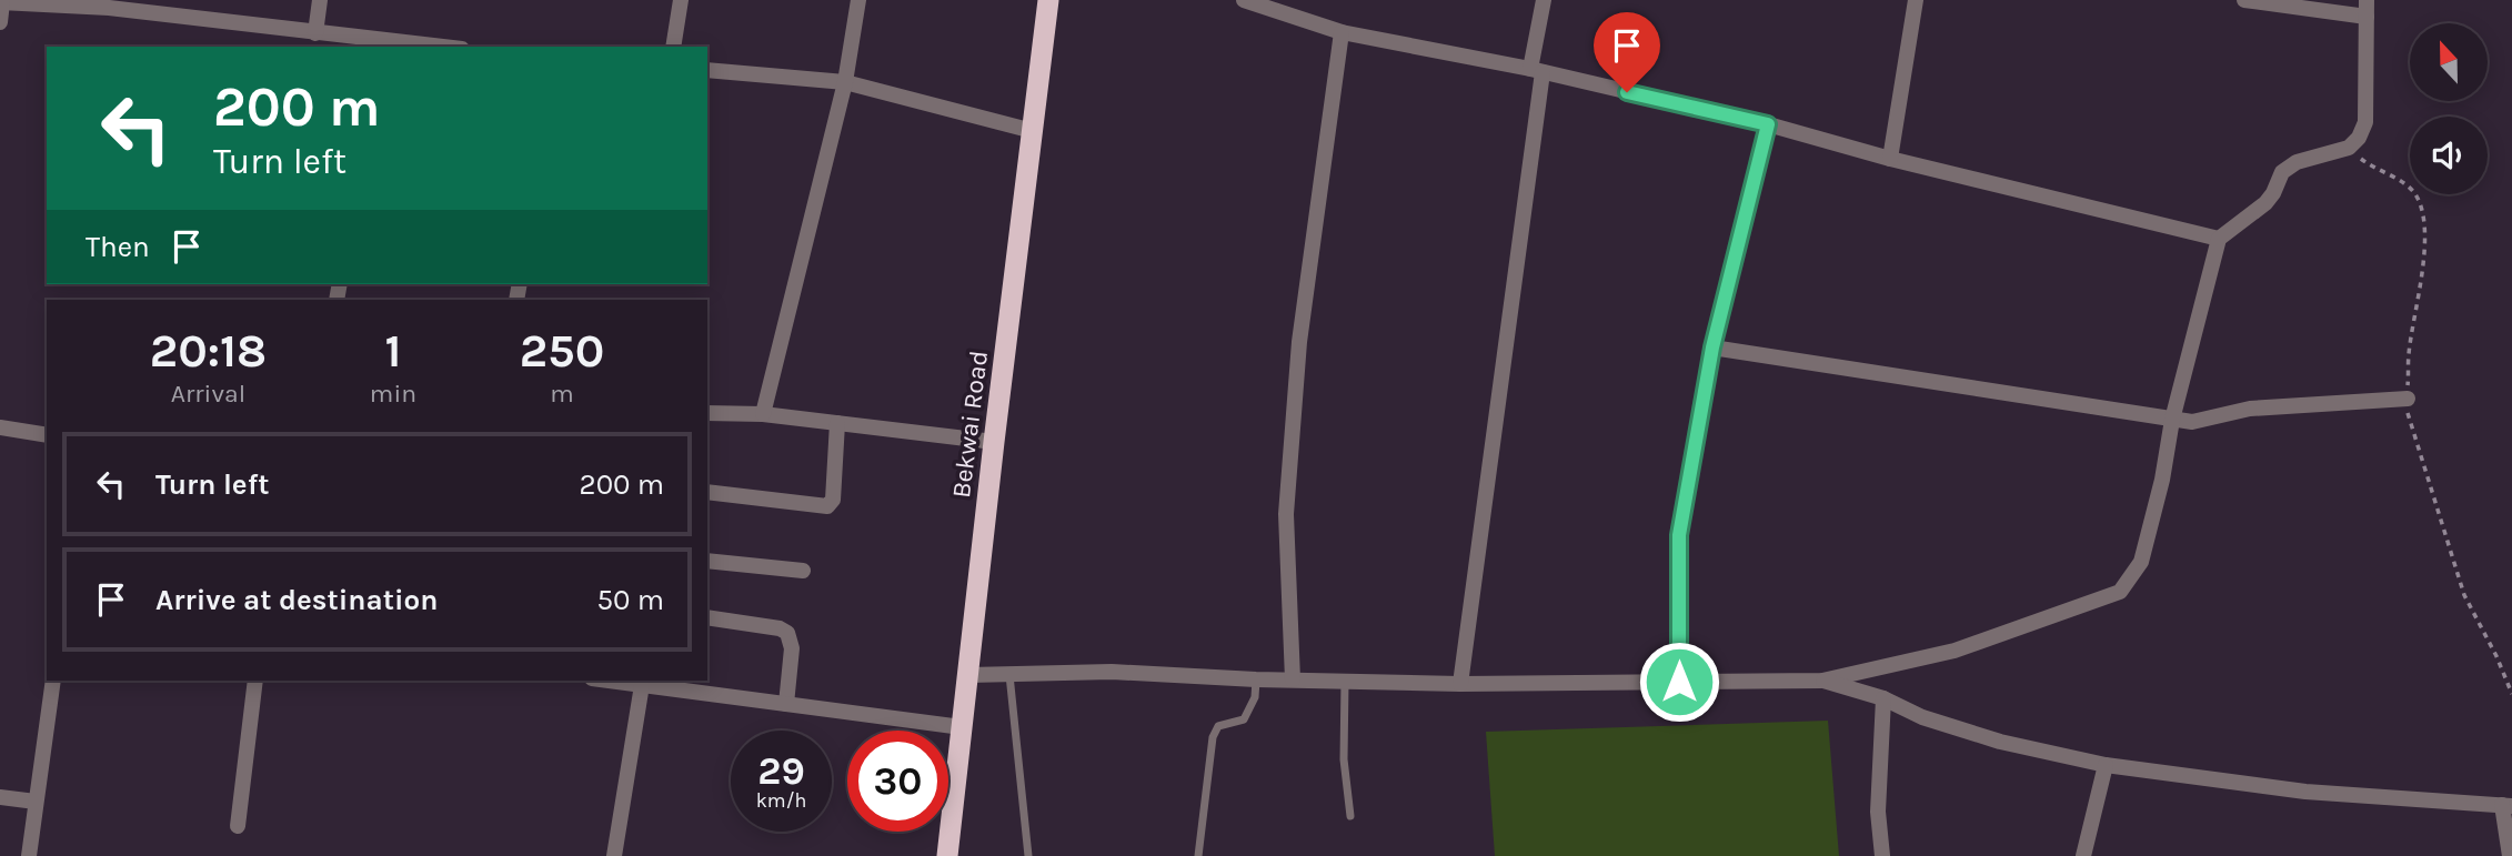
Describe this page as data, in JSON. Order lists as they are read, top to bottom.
{
  "streets": {
    "highway": ["Bekwai Road"]
  },
  "north": "top",
  "page": {
    "turn": ["200 m", "Turn left"],
    "then": "Then",
    "eta": [
      "20:18",
      "Arrival",
      "1",
      "min",
      "250",
      "m"
    ],
    "list": [
      {
        "name": "Turn left",
        "value": "200 m"
      },
      {
        "name": "Arrive at destination",
        "value": "50 m"
      }
    ],
    "speed": "29 km/h",
    "limit": "30"
  }
}
